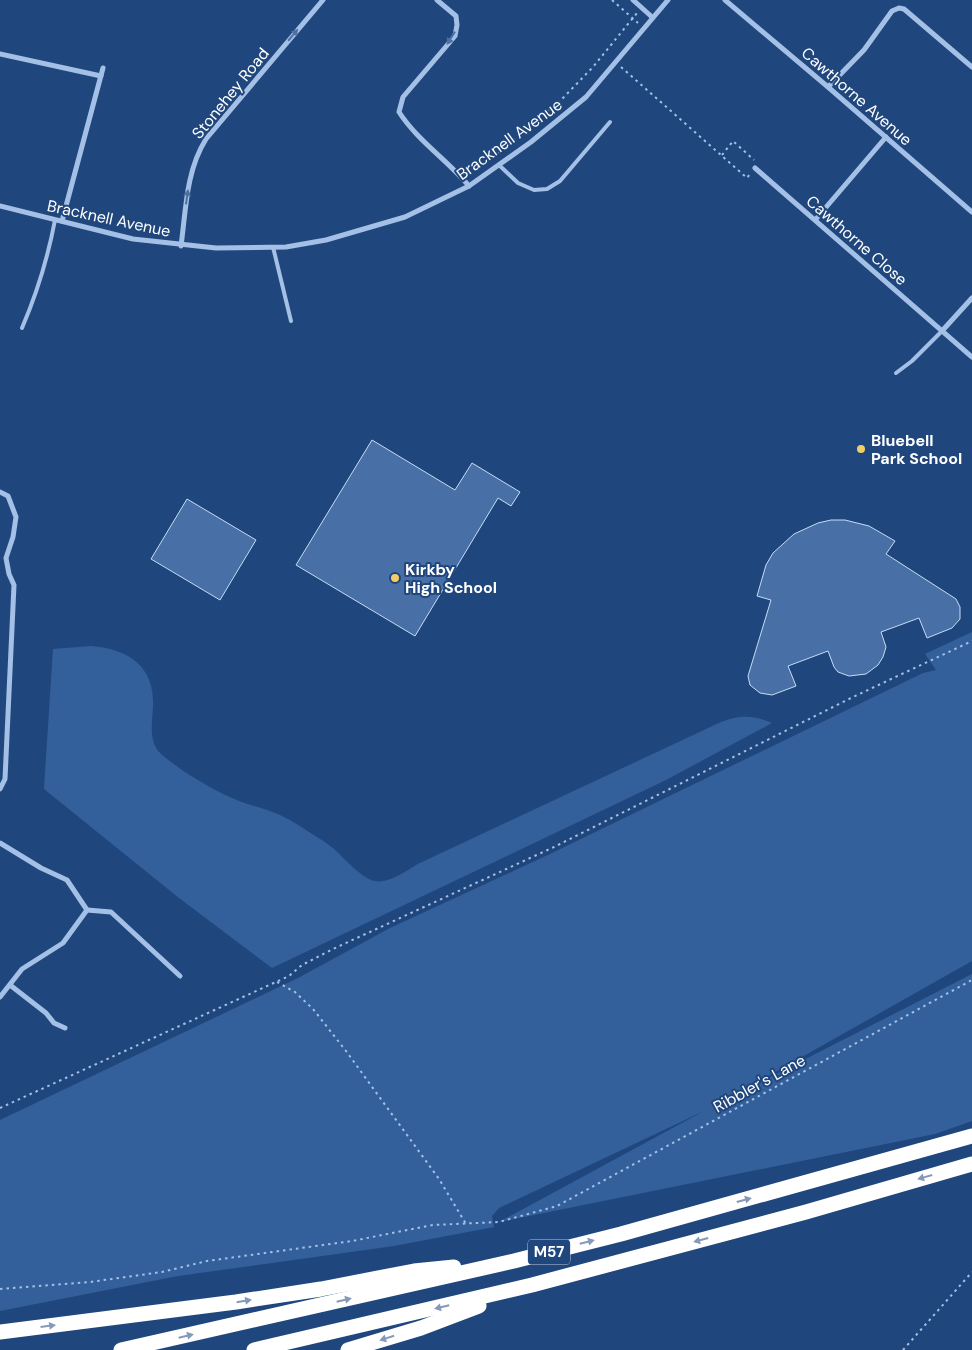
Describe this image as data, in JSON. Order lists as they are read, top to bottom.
{
  "streets": {
    "highway": ["M57"],
    "street": [
      "Stonehey Road",
      "Cawthorne Avenue",
      "Bracknell Avenue",
      "Cawthorne Close"
    ],
    "path": ["Ribbler's Lane"]
  },
  "crossings": [
    ["Stonehey Road", "Bracknell Avenue"]
  ],
  "one_way": ["Stonehey Road"],
  "places": ["Bluebell Park School", "Kirkby High School"]
}
